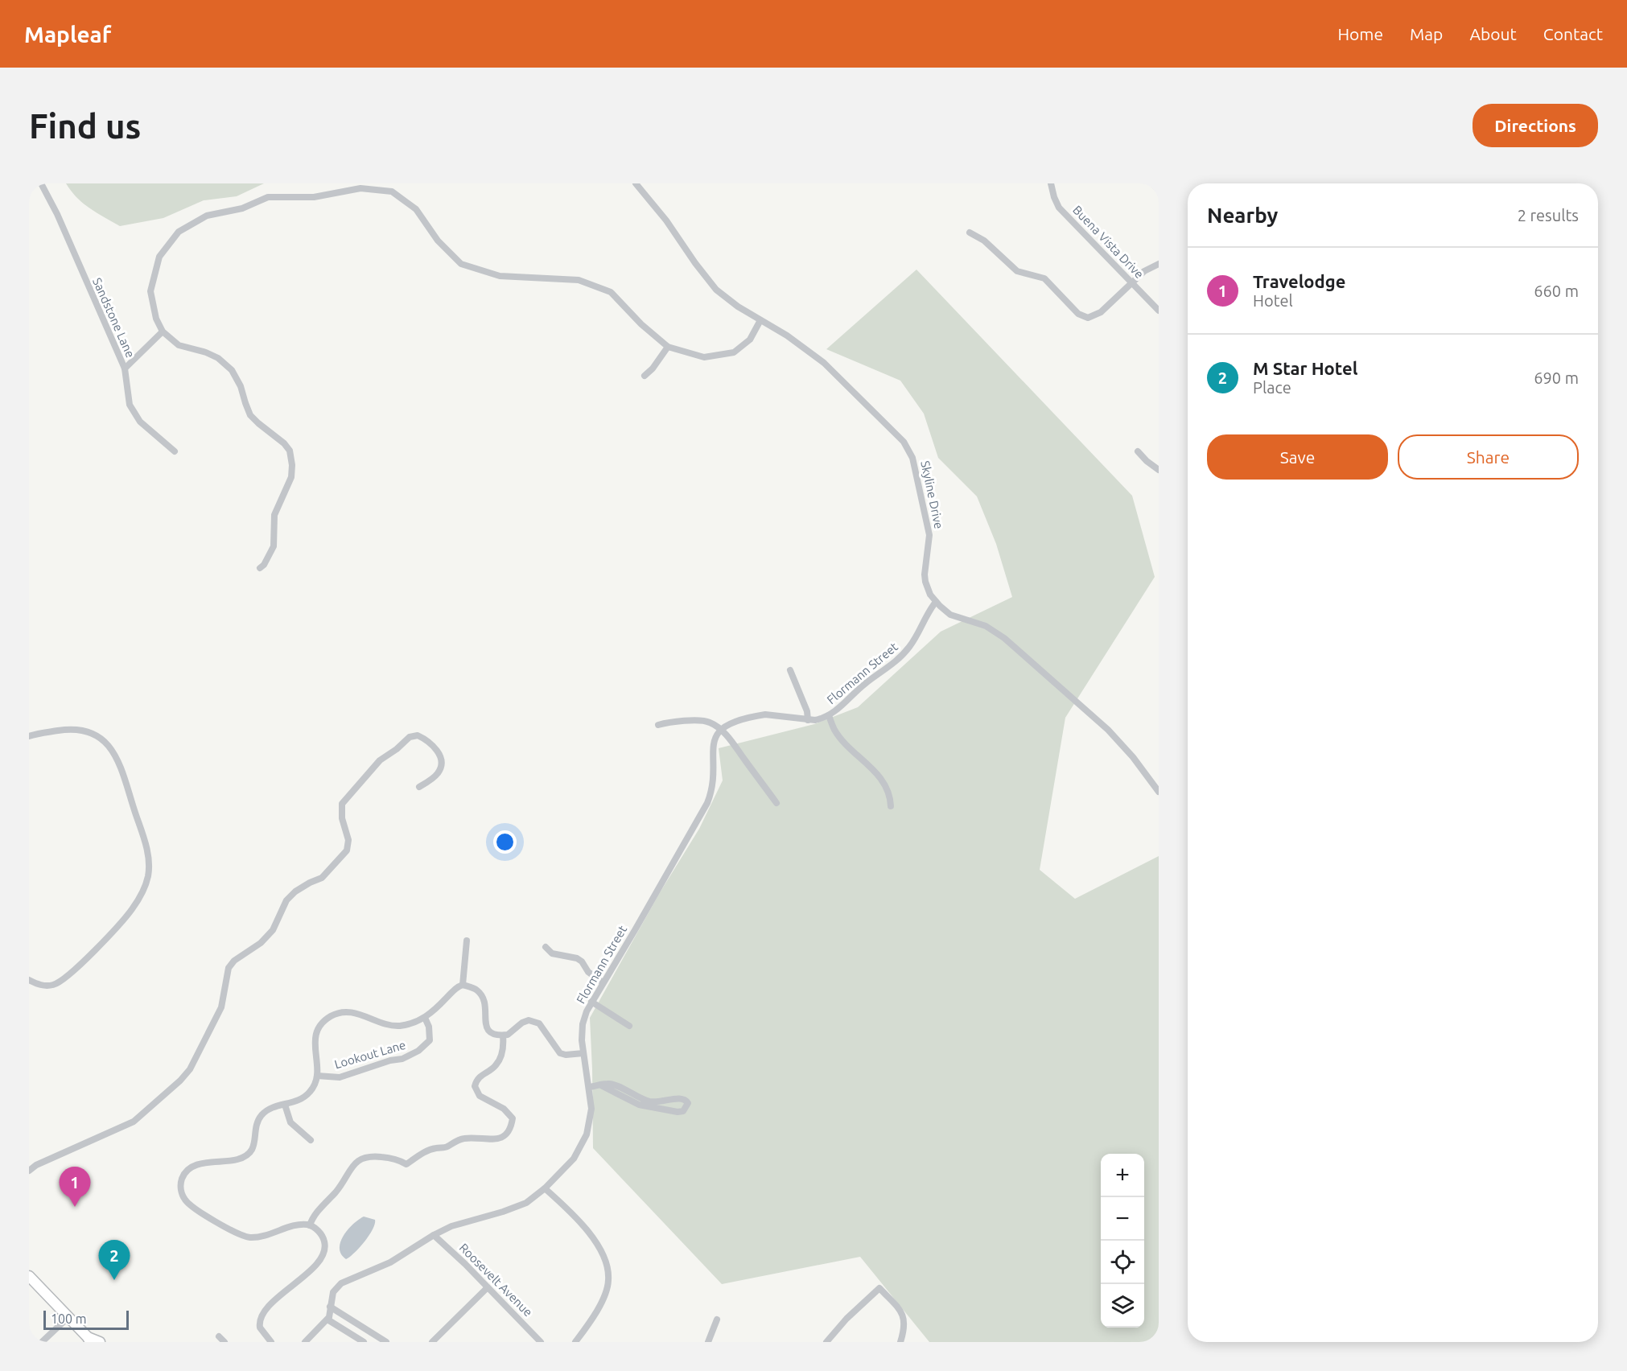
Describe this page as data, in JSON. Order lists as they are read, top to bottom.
{
  "streets": {
    "street": [
      "Buena Vista Drive",
      "Sandstone Lane",
      "Skyline Drive",
      "Flormann Street",
      "Lookout Lane",
      "Roosevelt Avenue"
    ]
  },
  "crossings": [
    ["Skyline Drive", "Flormann Street"],
    ["Flormann Street", "Roosevelt Avenue"]
  ],
  "scale_bar": "100 m",
  "page": {
    "header": "Mapleaf",
    "nav": [
      "Home",
      "Map",
      "About",
      "Contact"
    ],
    "buttons": [
      "Directions",
      ["Save", "Share"]
    ],
    "title": "Find us",
    "heading": ["Nearby", "2 results"],
    "list": [
      {
        "mark": "1",
        "name": "Travelodge",
        "note": "Hotel",
        "value": "660 m"
      },
      {
        "mark": "2",
        "name": "M Star Hotel",
        "note": "Place",
        "value": "690 m"
      }
    ],
    "map_buttons": ["+", "−"],
    "pins": ["1", "2"],
    "scale": "100 m"
  }
}
